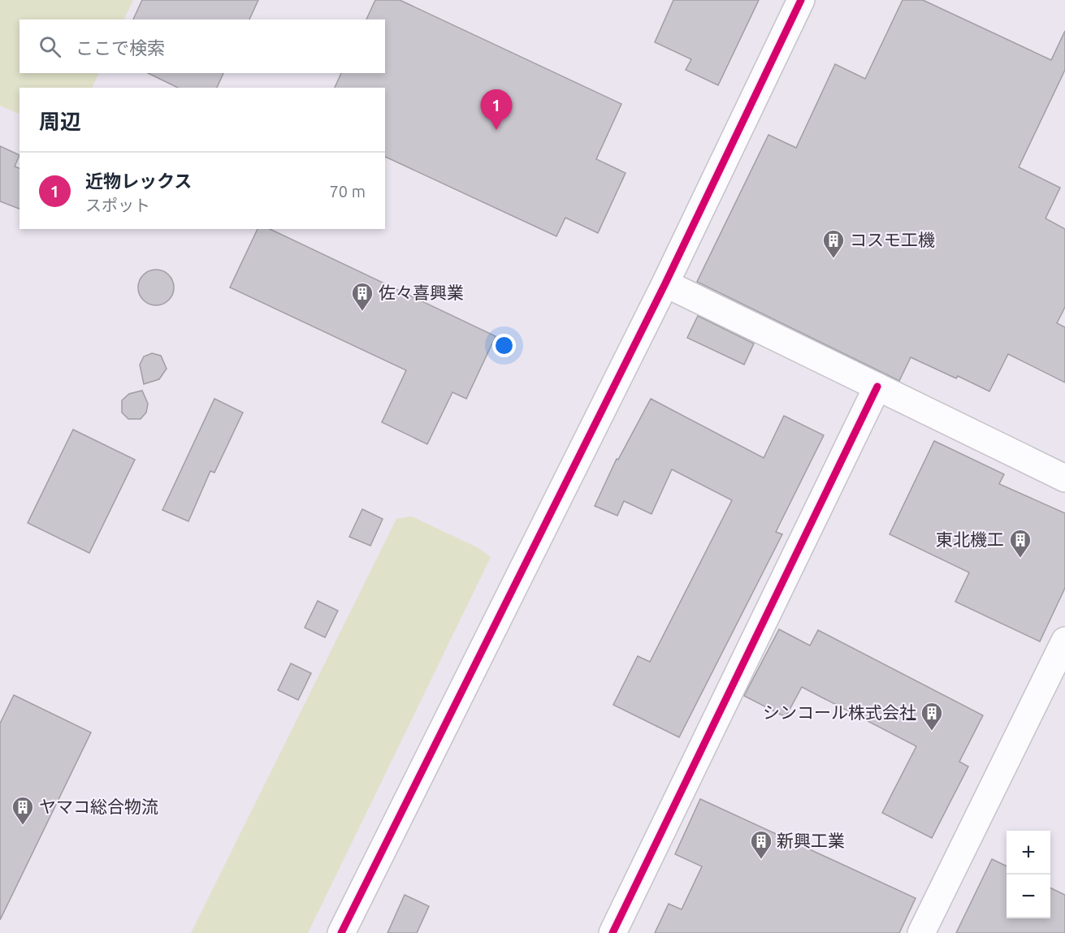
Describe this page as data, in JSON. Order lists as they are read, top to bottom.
{
  "places": {
    "building": [
      "コスモ工機",
      "佐々喜興業",
      "東北機工",
      "シンコール株式会社",
      "ヤマコ総合物流",
      "新興工業"
    ]
  },
  "page": {
    "search": "ここで検索",
    "heading": "周辺",
    "pins": "1",
    "list": [
      {
        "mark": "1",
        "name": "近物レックス",
        "note": "スポット",
        "value": "70 m"
      }
    ],
    "map_buttons": ["+", "−"]
  }
}
